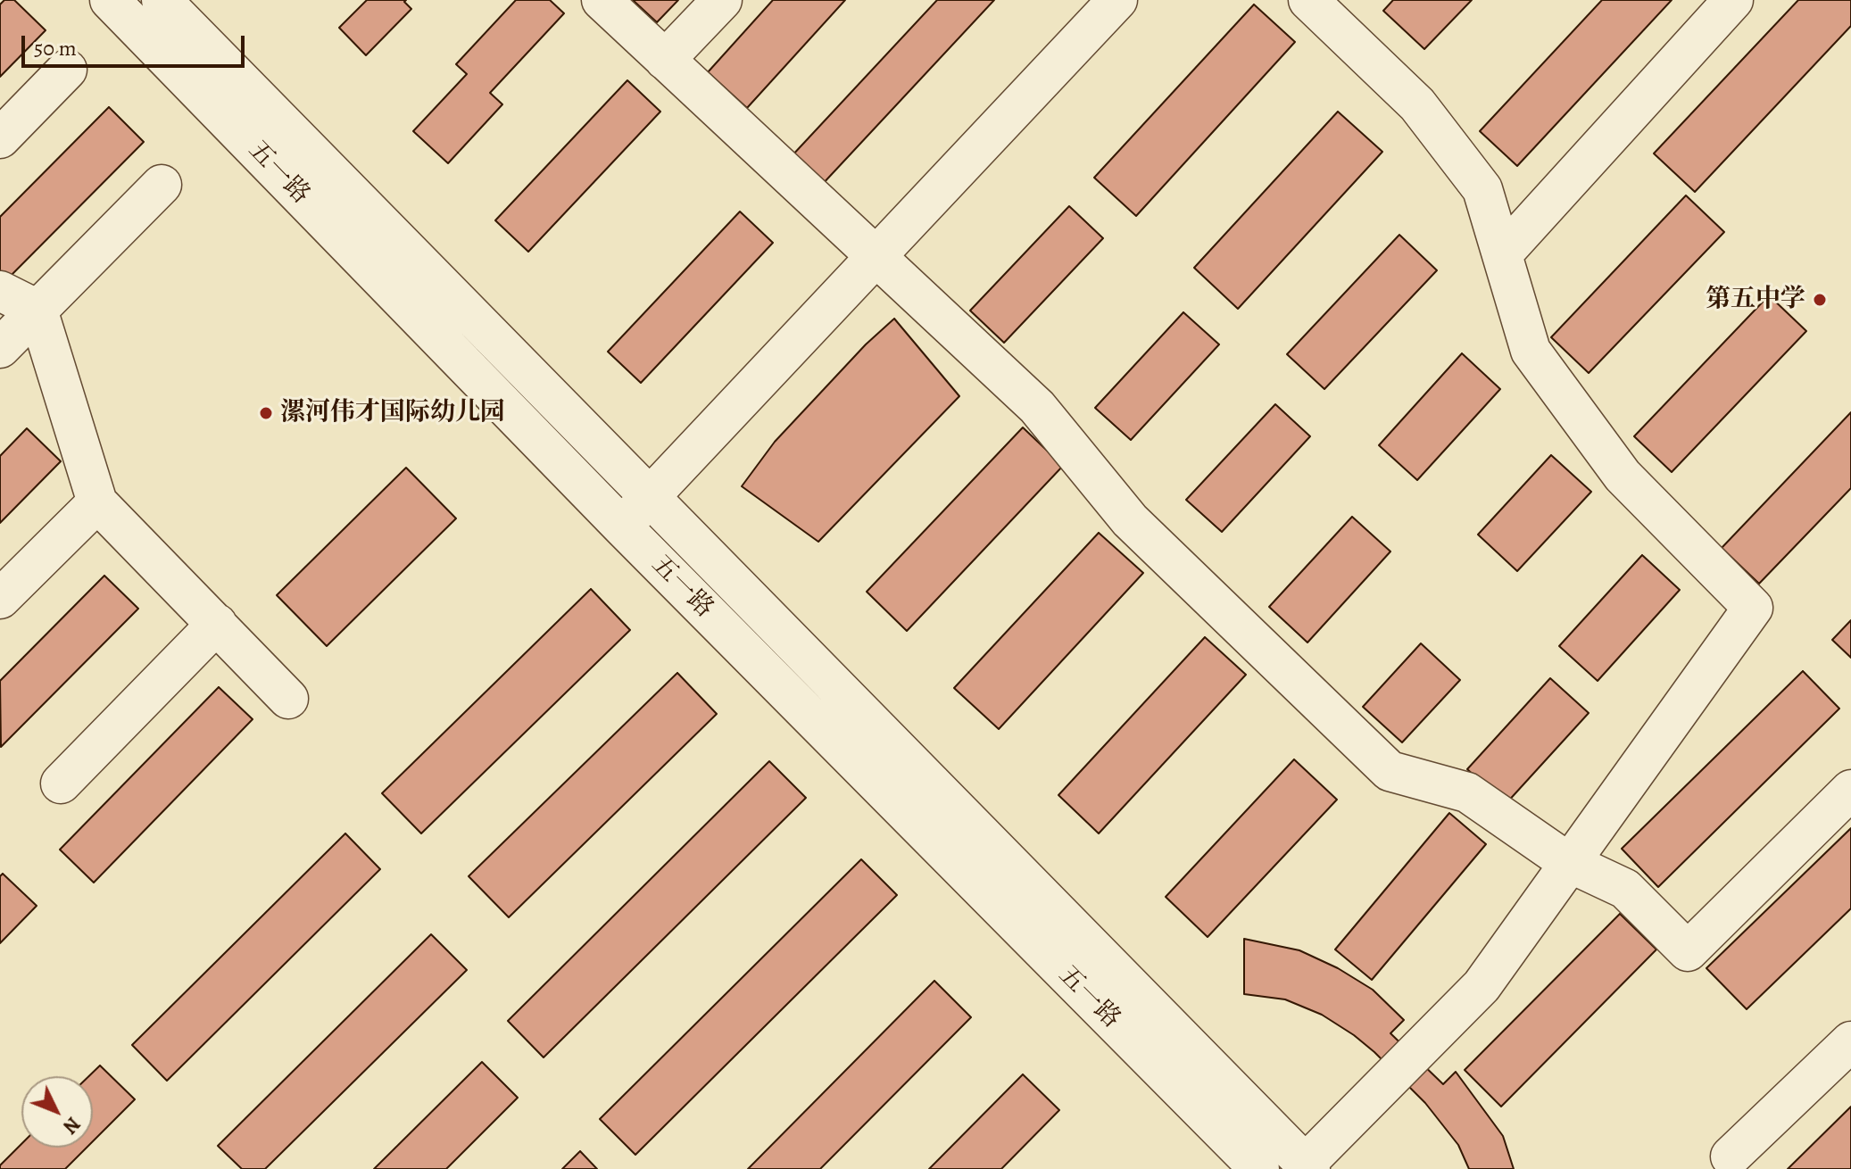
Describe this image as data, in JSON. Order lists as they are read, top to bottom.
{
  "streets": {
    "street": ["五一路"]
  },
  "places": ["第五中学", "漯河伟才国际幼儿园"],
  "scale_bar": "50 m",
  "north": "bottom right"
}
